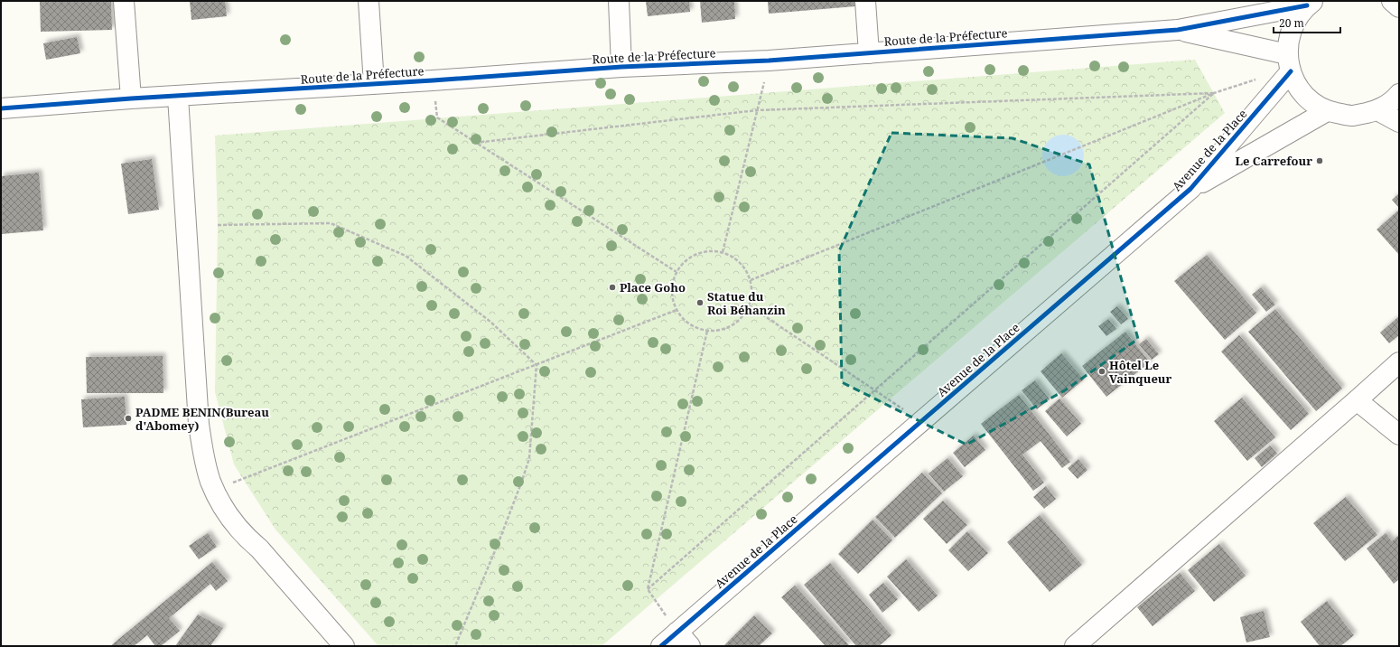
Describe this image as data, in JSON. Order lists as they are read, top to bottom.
{
  "streets": {
    "street": ["Route de la Préfecture", "Avenue de la Place"]
  },
  "crossings": [
    ["Route de la Préfecture", "Avenue de la Place"]
  ],
  "places": [
    "Le Carrefour",
    "Place Goho",
    "Statue du Roi Béhanzin",
    "Hôtel Le Vainqueur",
    "PADME BENIN(Bureau d'Abomey)"
  ],
  "scale_bar": "20 m"
}
